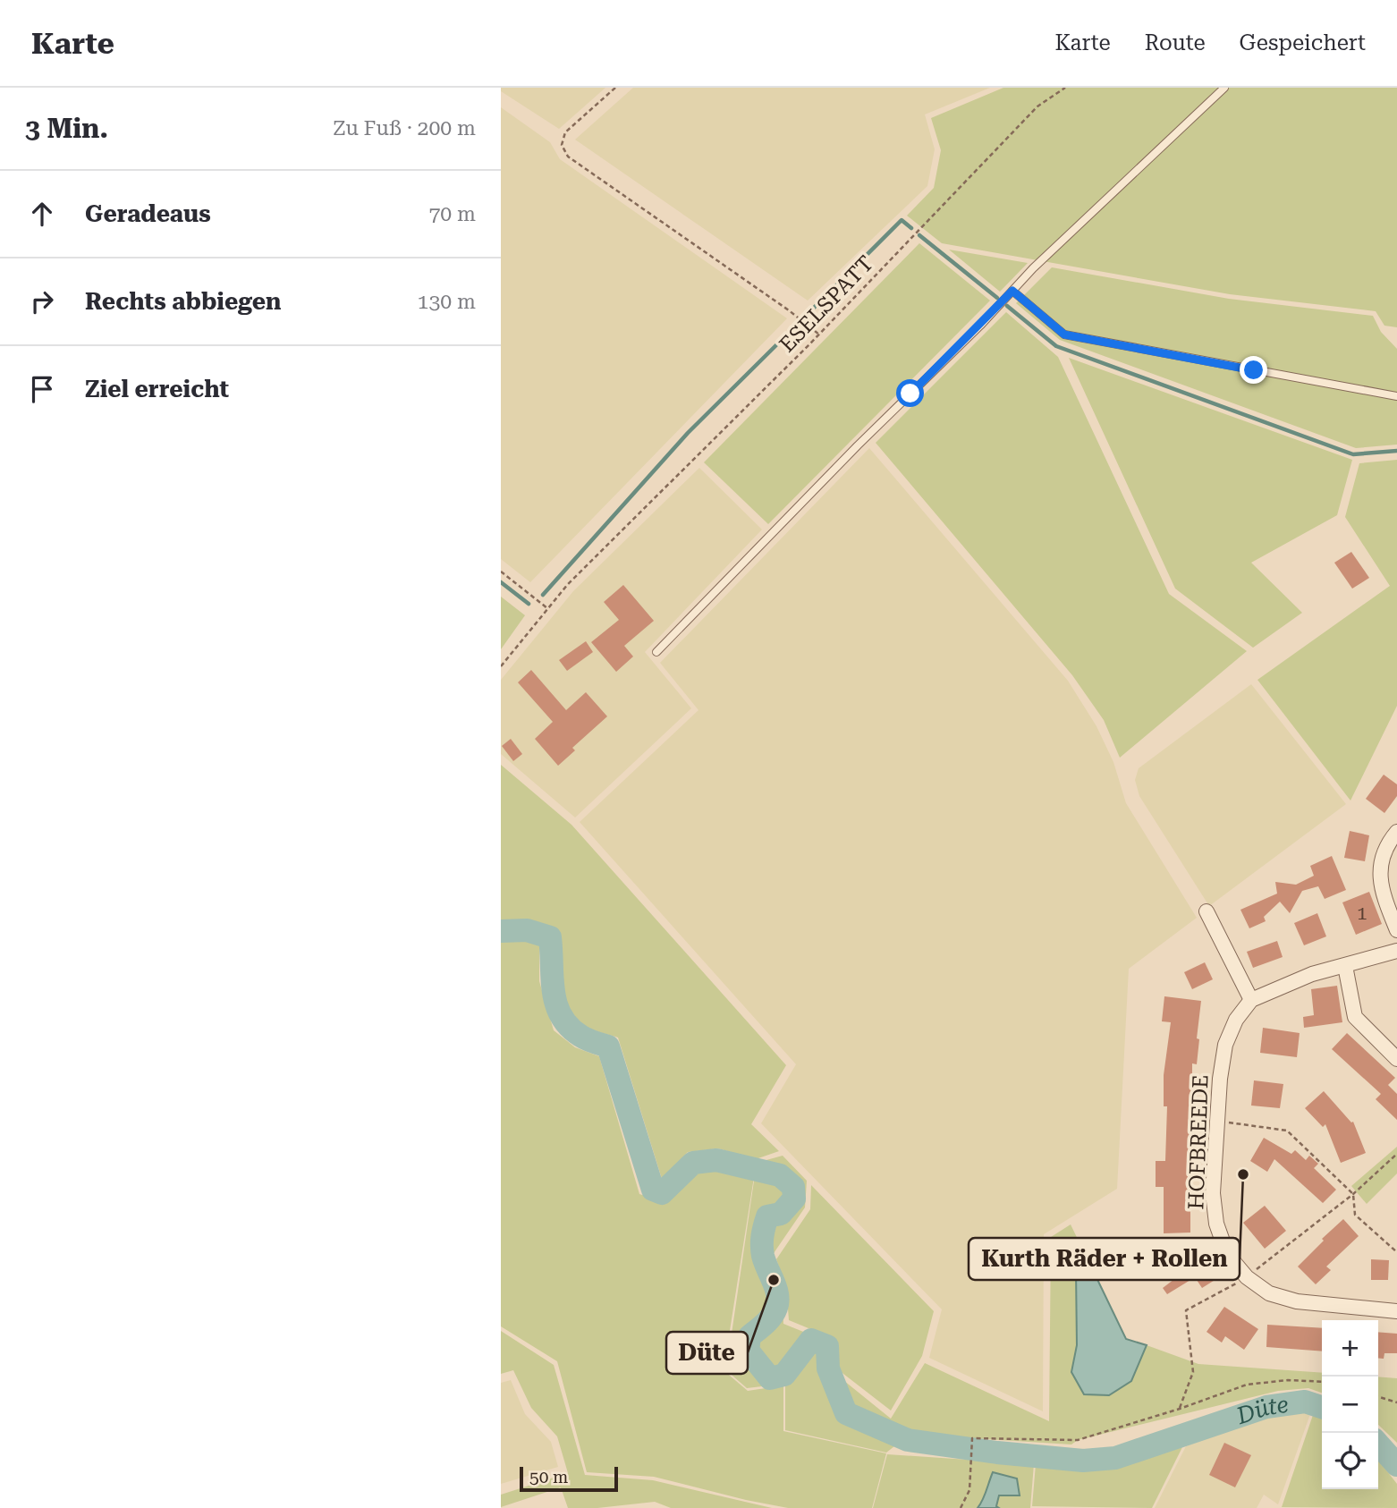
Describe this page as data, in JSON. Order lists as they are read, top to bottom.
{
  "streets": {
    "street": ["HOFBREEDE"],
    "path": ["ESELSPATT"]
  },
  "water": ["Düte"],
  "places": ["Kurth Räder + Rollen", "Düte"],
  "house_numbers": ["1"],
  "scale_bar": "50 m",
  "page": {
    "header": "Karte",
    "nav": ["Karte", "Route", "Gespeichert"],
    "heading": ["3 Min.", "Zu Fuß · 200 m"],
    "list": [
      ["Geradeaus", "70 m"],
      ["Rechts abbiegen", "130 m"],
      "Ziel erreicht"
    ],
    "map_buttons": ["+", "−"],
    "scale": "50 m"
  }
}
